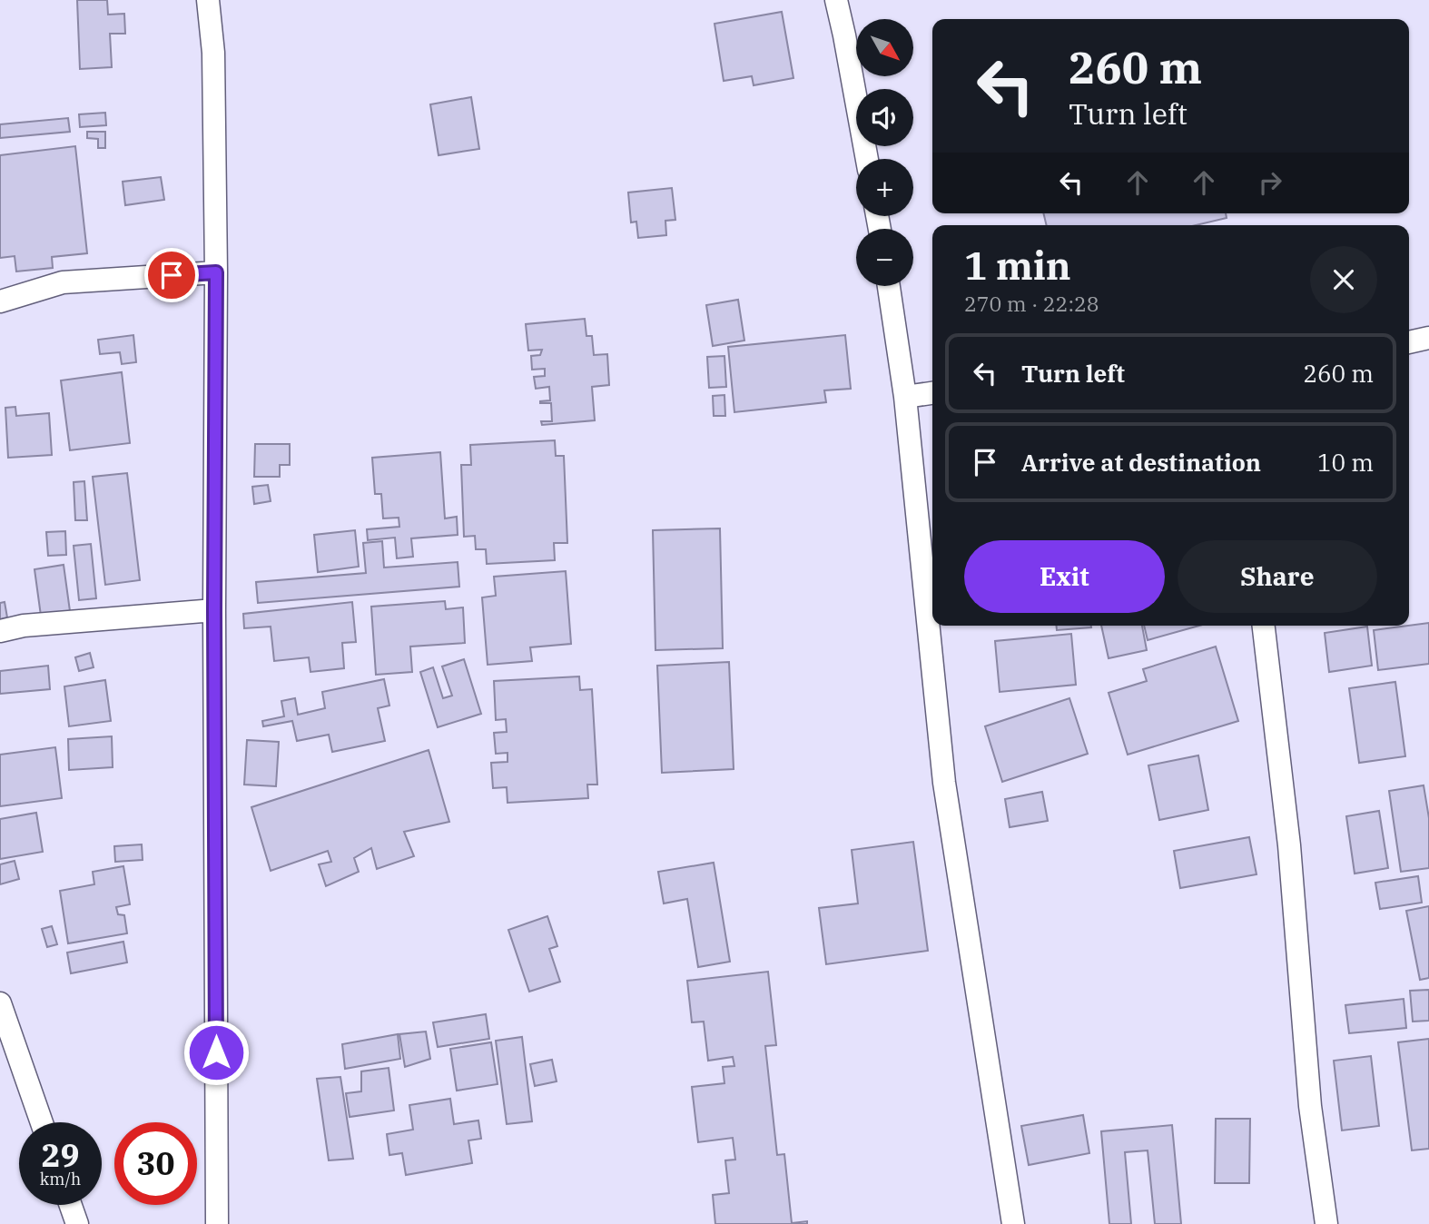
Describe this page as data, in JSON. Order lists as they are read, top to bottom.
{
  "north": "bottom right",
  "page": {
    "map_buttons": ["+", "−"],
    "turn": ["260 m", "Turn left"],
    "heading": ["1 min", "270 m · 22:28"],
    "list": [
      {
        "name": "Turn left",
        "value": "260 m"
      },
      {
        "name": "Arrive at destination",
        "value": "10 m"
      }
    ],
    "buttons": ["Exit", "Share"],
    "speed": "29 km/h",
    "limit": "30"
  }
}
